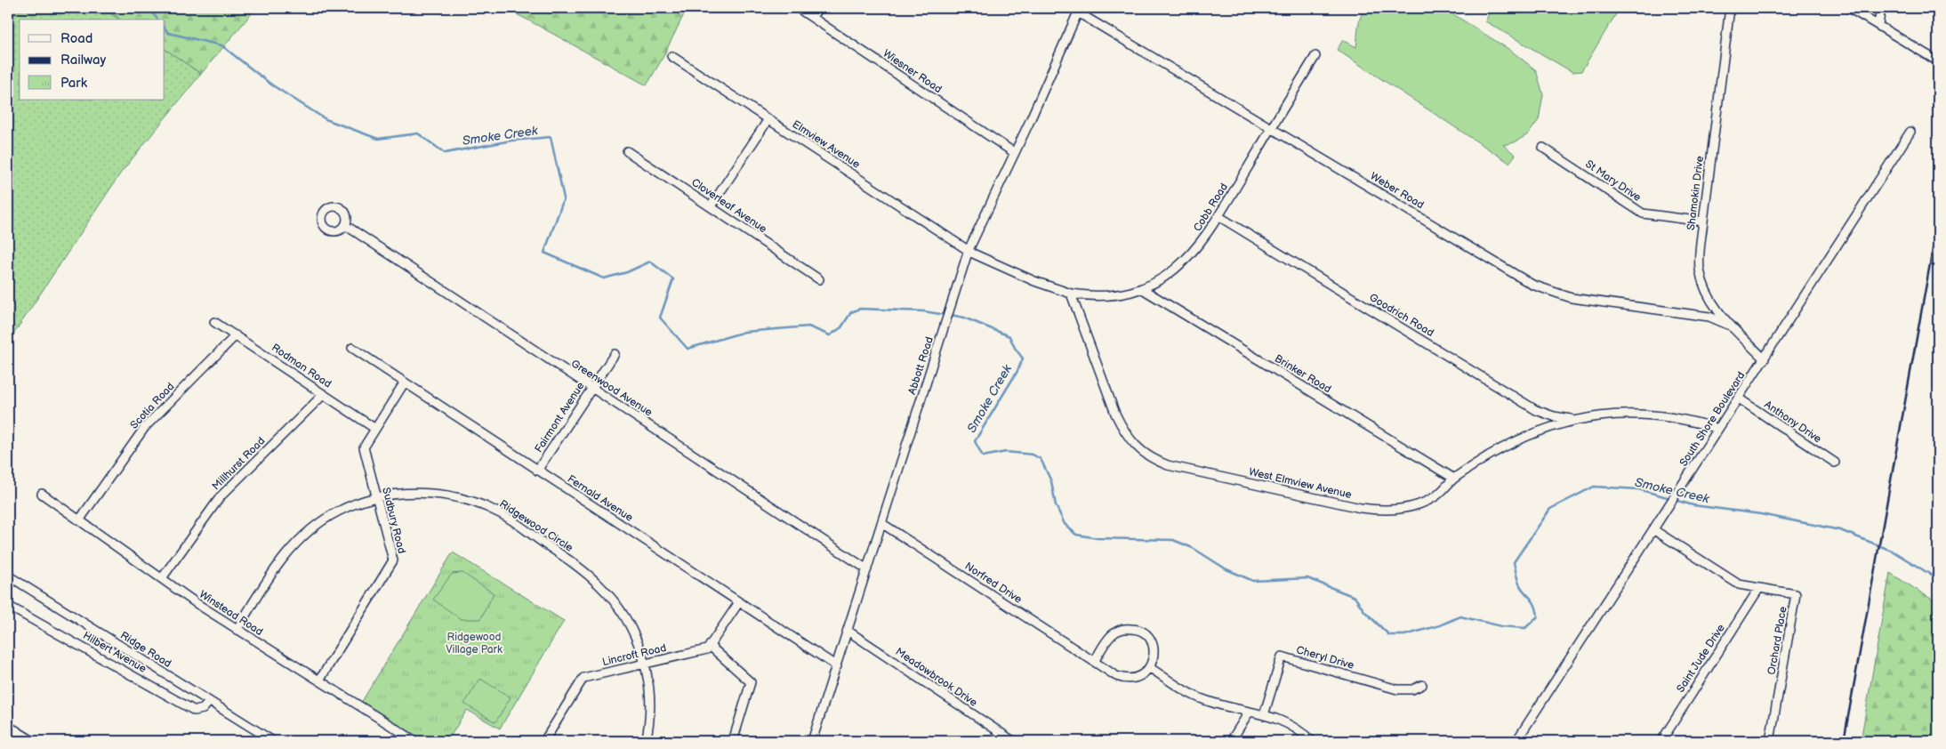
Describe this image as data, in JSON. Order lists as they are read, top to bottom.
{
  "streets": {
    "street": [
      "Wiesner Road",
      "Elmview Avenue",
      "St Mary Drive",
      "Weber Road",
      "Shamokin Drive",
      "Cloverleaf Avenue",
      "Cobb Road",
      "Goodrich Road",
      "Rodman Road",
      "Abbott Road",
      "Brinker Road",
      "Greenwood Avenue",
      "Scotia Road",
      "Fairmont Avenue",
      "South Shore Boulevard",
      "Anthony Drive",
      "Millhurst Road",
      "West Elmview Avenue",
      "Fernald Avenue",
      "Sudbury Road",
      "Ridgewood Circle",
      "Norfred Drive",
      "Winstead Road",
      "Orchard Place",
      "Ridge Road",
      "Hilbert Avenue",
      "Lincroft Road",
      "Cheryl Drive",
      "Saint Jude Drive",
      "Meadowbrook Drive"
    ]
  },
  "crossings": [
    ["Wiesner Road", "Abbott Road"],
    ["Elmview Avenue", "Abbott Road"],
    ["St Mary Drive", "Shamokin Drive"],
    ["Weber Road", "Shamokin Drive"],
    ["Weber Road", "Cobb Road"],
    ["Weber Road", "Abbott Road"],
    ["Shamokin Drive", "South Shore Boulevard"],
    ["Cobb Road", "Goodrich Road"],
    ["Cobb Road", "Brinker Road"],
    ["Cobb Road", "West Elmview Avenue"],
    ["Goodrich Road", "West Elmview Avenue"],
    ["Rodman Road", "Scotia Road"],
    ["Rodman Road", "Millhurst Road"],
    ["Rodman Road", "Sudbury Road"],
    ["Abbott Road", "Greenwood Avenue"],
    ["Abbott Road", "Fernald Avenue"],
    ["Abbott Road", "Norfred Drive"],
    ["Abbott Road", "Meadowbrook Drive"],
    ["Brinker Road", "West Elmview Avenue"],
    ["Greenwood Avenue", "Fairmont Avenue"],
    ["Scotia Road", "Winstead Road"],
    ["Fairmont Avenue", "Fernald Avenue"],
    ["South Shore Boulevard", "Anthony Drive"],
    ["South Shore Boulevard", "West Elmview Avenue"],
    ["South Shore Boulevard", "Orchard Place"],
    ["Millhurst Road", "Winstead Road"],
    ["Fernald Avenue", "Sudbury Road"],
    ["Sudbury Road", "Ridgewood Circle"],
    ["Sudbury Road", "Winstead Road"],
    ["Ridgewood Circle", "Winstead Road"],
    ["Ridgewood Circle", "Lincroft Road"],
    ["Orchard Place", "Saint Jude Drive"],
    ["Ridge Road", "Hilbert Avenue"]
  ],
  "water": ["Smoke Creek"],
  "parks": ["Ridgewood Village Park"],
  "legend": ["Road", "Railway", "Park"]
}
